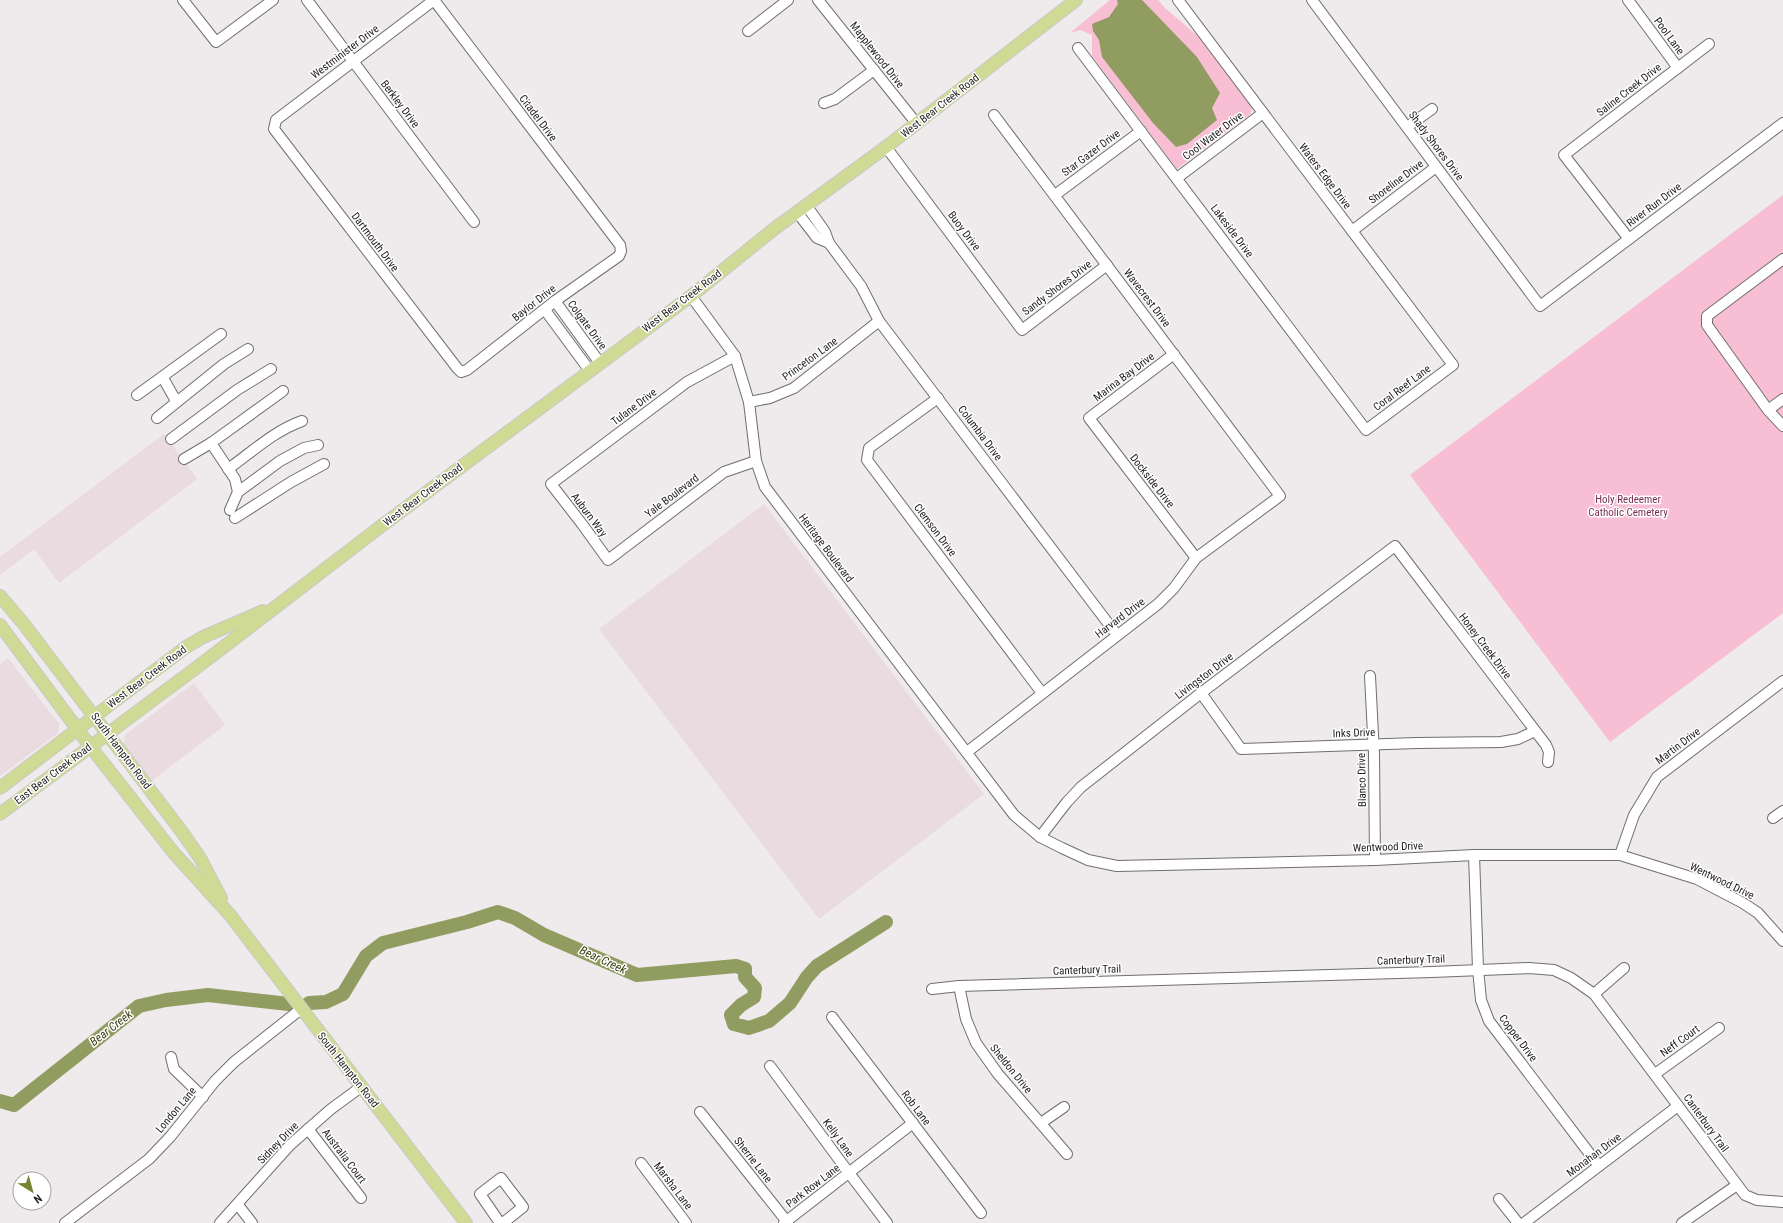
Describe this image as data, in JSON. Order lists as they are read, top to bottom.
{
  "streets": {
    "main road": ["West Bear Creek Road", "South Hampton Road", "East Bear Creek Road"],
    "street": [
      "Pool Lane",
      "Westminister Drive",
      "Mapplewood Drive",
      "Saline Creek Drive",
      "Berkley Drive",
      "Citadel Drive",
      "Cool Water Drive",
      "Shady Shores Drive",
      "Star Gazer Drive",
      "Waters Edge Drive",
      "Shoreline Drive",
      "River Run Drive",
      "Buoy Drive",
      "Lakeside Drive",
      "Dartmouth Drive",
      "Sandy Shores Drive",
      "Wavecrest Drive",
      "Baylor Drive",
      "Colgate Drive",
      "Princeton Lane",
      "Marina Bay Drive",
      "Coral Reef Lane",
      "Tulane Drive",
      "Columbia Drive",
      "Dockside Drive",
      "Yale Boulevard",
      "Auburn Way",
      "Clemson Drive",
      "Heritage Boulevard",
      "Harvard Drive",
      "Honey Creek Drive",
      "Livingston Drive",
      "Inks Drive",
      "Martin Drive",
      "Blanco Drive",
      "Wentwood Drive",
      "Canterbury Trail",
      "Copper Drive",
      "Neff Court",
      "Sheldon Drive",
      "Rob Lane",
      "London Lane",
      "Kelly Lane",
      "Sidney Drive",
      "Monahan Drive",
      "Australia Court",
      "Sherrie Lane",
      "Marsha Lane",
      "Park Row Lane"
    ]
  },
  "crossings": [
    ["Pool Lane", "Saline Creek Drive"],
    ["Westminister Drive", "Berkley Drive"],
    ["Westminister Drive", "Citadel Drive"],
    ["Westminister Drive", "Dartmouth Drive"],
    ["Mapplewood Drive", "West Bear Creek Road"],
    ["Saline Creek Drive", "River Run Drive"],
    ["West Bear Creek Road", "Buoy Drive"],
    ["West Bear Creek Road", "Colgate Drive"],
    ["West Bear Creek Road", "Columbia Drive"],
    ["West Bear Creek Road", "Heritage Boulevard"],
    ["West Bear Creek Road", "South Hampton Road"],
    ["West Bear Creek Road", "East Bear Creek Road"],
    ["Citadel Drive", "Baylor Drive"],
    ["Cool Water Drive", "Waters Edge Drive"],
    ["Cool Water Drive", "Lakeside Drive"],
    ["Shady Shores Drive", "Shoreline Drive"],
    ["Shady Shores Drive", "River Run Drive"],
    ["Star Gazer Drive", "Lakeside Drive"],
    ["Star Gazer Drive", "Wavecrest Drive"],
    ["Waters Edge Drive", "Shoreline Drive"],
    ["Waters Edge Drive", "Coral Reef Lane"],
    ["Buoy Drive", "Sandy Shores Drive"],
    ["Lakeside Drive", "Coral Reef Lane"],
    ["Dartmouth Drive", "Baylor Drive"],
    ["Sandy Shores Drive", "Wavecrest Drive"],
    ["Wavecrest Drive", "Marina Bay Drive"],
    ["Wavecrest Drive", "Harvard Drive"],
    ["Baylor Drive", "Colgate Drive"],
    ["Princeton Lane", "Columbia Drive"],
    ["Princeton Lane", "Heritage Boulevard"],
    ["Marina Bay Drive", "Dockside Drive"],
    ["Tulane Drive", "Auburn Way"],
    ["Tulane Drive", "Heritage Boulevard"],
    ["Columbia Drive", "Clemson Drive"],
    ["Columbia Drive", "Harvard Drive"],
    ["Dockside Drive", "Harvard Drive"],
    ["Yale Boulevard", "Auburn Way"],
    ["Yale Boulevard", "Heritage Boulevard"],
    ["Clemson Drive", "Harvard Drive"],
    ["Heritage Boulevard", "Harvard Drive"],
    ["Heritage Boulevard", "Wentwood Drive"],
    ["Honey Creek Drive", "Livingston Drive"],
    ["Honey Creek Drive", "Inks Drive"],
    ["Livingston Drive", "Inks Drive"],
    ["Livingston Drive", "Wentwood Drive"],
    ["Inks Drive", "Blanco Drive"],
    ["Martin Drive", "Wentwood Drive"],
    ["South Hampton Road", "East Bear Creek Road"],
    ["South Hampton Road", "London Lane"],
    ["South Hampton Road", "Sidney Drive"],
    ["Blanco Drive", "Wentwood Drive"],
    ["Wentwood Drive", "Copper Drive"],
    ["Canterbury Trail", "Copper Drive"],
    ["Canterbury Trail", "Neff Court"],
    ["Canterbury Trail", "Sheldon Drive"],
    ["Canterbury Trail", "Monahan Drive"],
    ["Copper Drive", "Monahan Drive"],
    ["Rob Lane", "Park Row Lane"],
    ["Kelly Lane", "Park Row Lane"],
    ["Sidney Drive", "Australia Court"],
    ["Sherrie Lane", "Park Row Lane"]
  ],
  "water": ["Bear Creek"],
  "parks": ["Holy Redeemer Catholic Cemetery"],
  "north": "bottom right"
}
